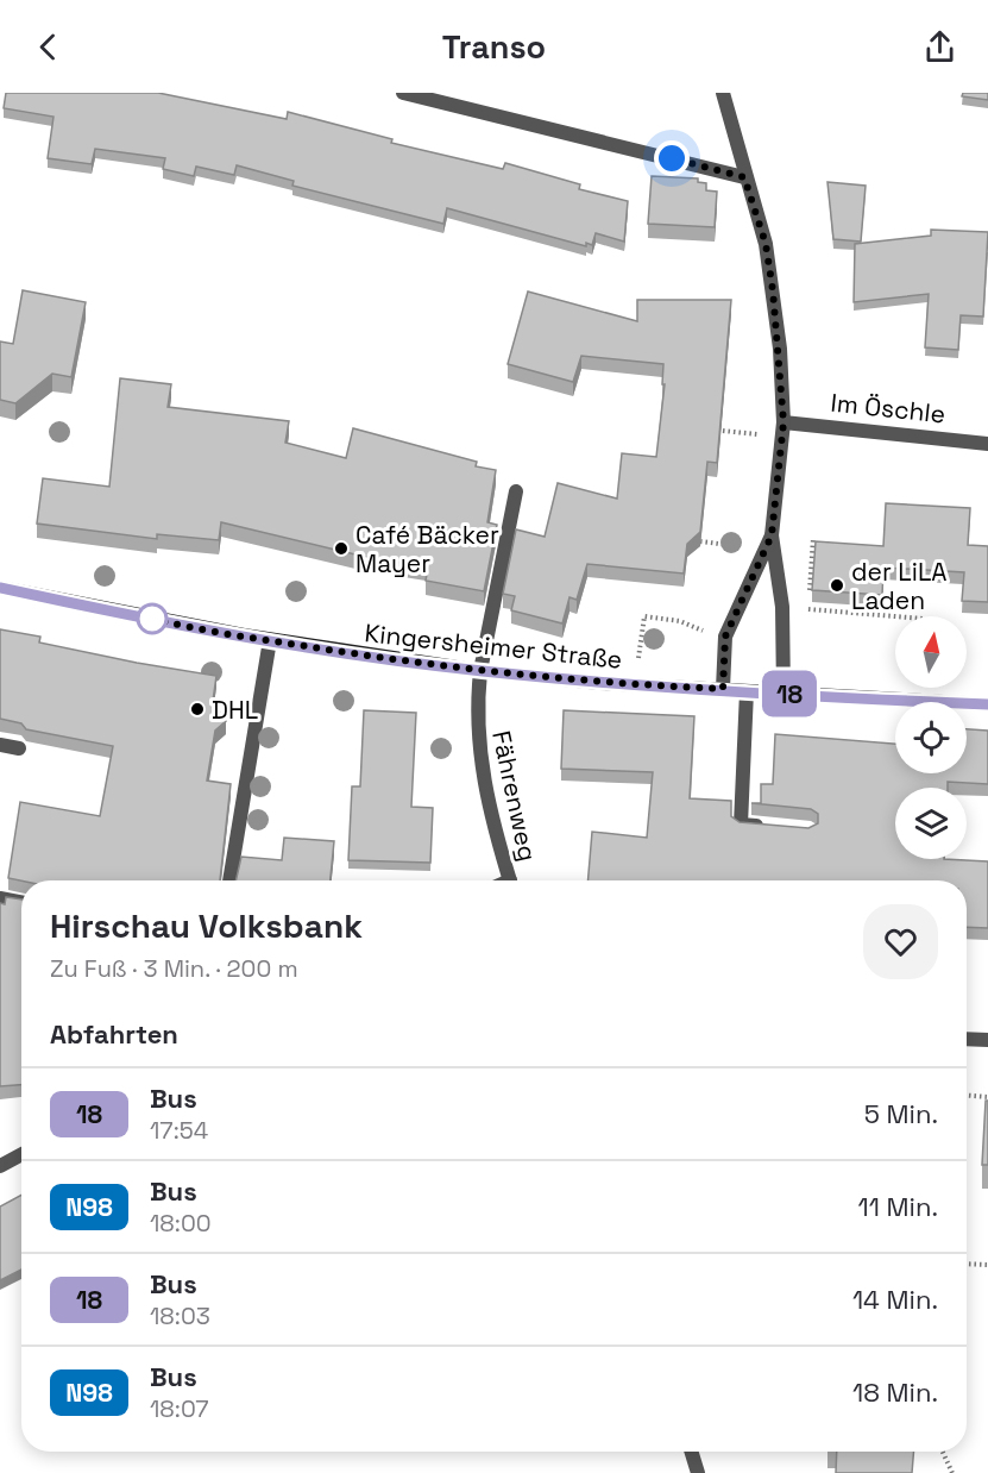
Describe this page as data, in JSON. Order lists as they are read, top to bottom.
{
  "streets": {
    "main road": ["Kingersheimer Straße"],
    "street": ["Im Öschle", "Fährenweg"]
  },
  "crossings": [
    ["Kingersheimer Straße", "Fährenweg"]
  ],
  "places": ["Café Bäcker Mayer", "der LiLA Laden", "DHL"],
  "lines": ["bus line 18"],
  "north": "top",
  "page": {
    "header": "Transo",
    "on_map": "18",
    "heading": [
      ["Hirschau Volksbank", "Zu Fuß · 3 Min. · 200 m"],
      "Abfahrten"
    ],
    "list": [
      {
        "mark": "18",
        "name": "Bus",
        "note": "17:54",
        "value": "5 Min."
      },
      {
        "mark": "N98",
        "name": "Bus",
        "note": "18:00",
        "value": "11 Min."
      },
      {
        "mark": "18",
        "name": "Bus",
        "note": "18:03",
        "value": "14 Min."
      },
      {
        "mark": "N98",
        "name": "Bus",
        "note": "18:07",
        "value": "18 Min."
      }
    ]
  }
}
